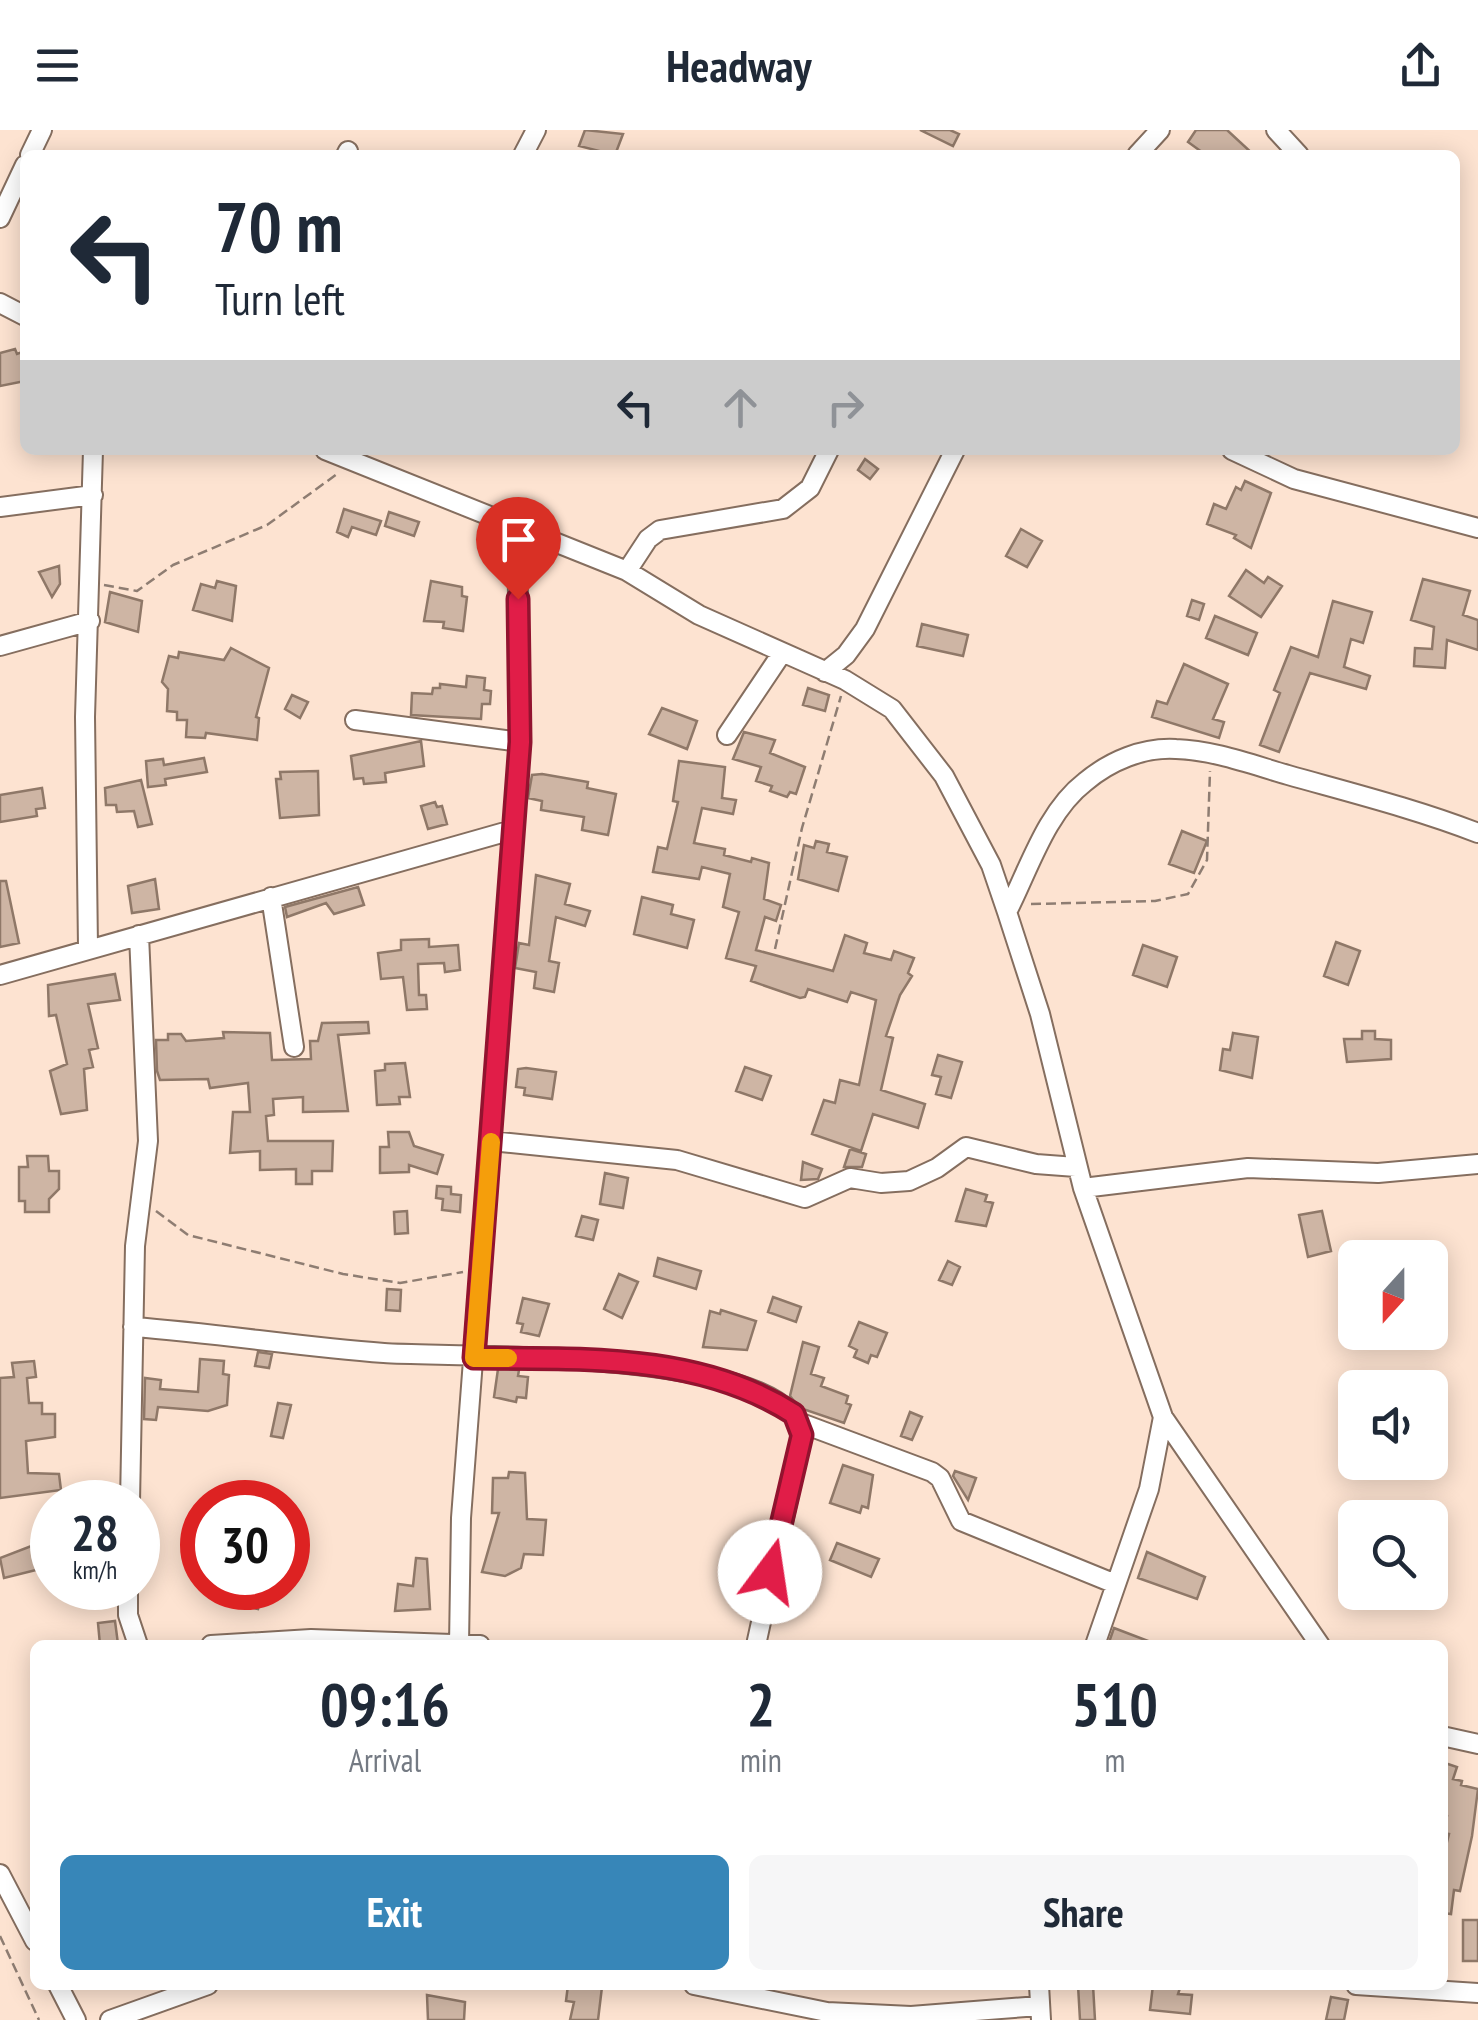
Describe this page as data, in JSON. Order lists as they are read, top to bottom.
{
  "north": "bottom",
  "page": {
    "header": "Headway",
    "turn": ["70 m", "Turn left"],
    "speed": "28 km/h",
    "limit": "30",
    "eta": [
      "09:16",
      "Arrival",
      "2",
      "min",
      "510",
      "m"
    ],
    "buttons": ["Exit", "Share"]
  }
}
